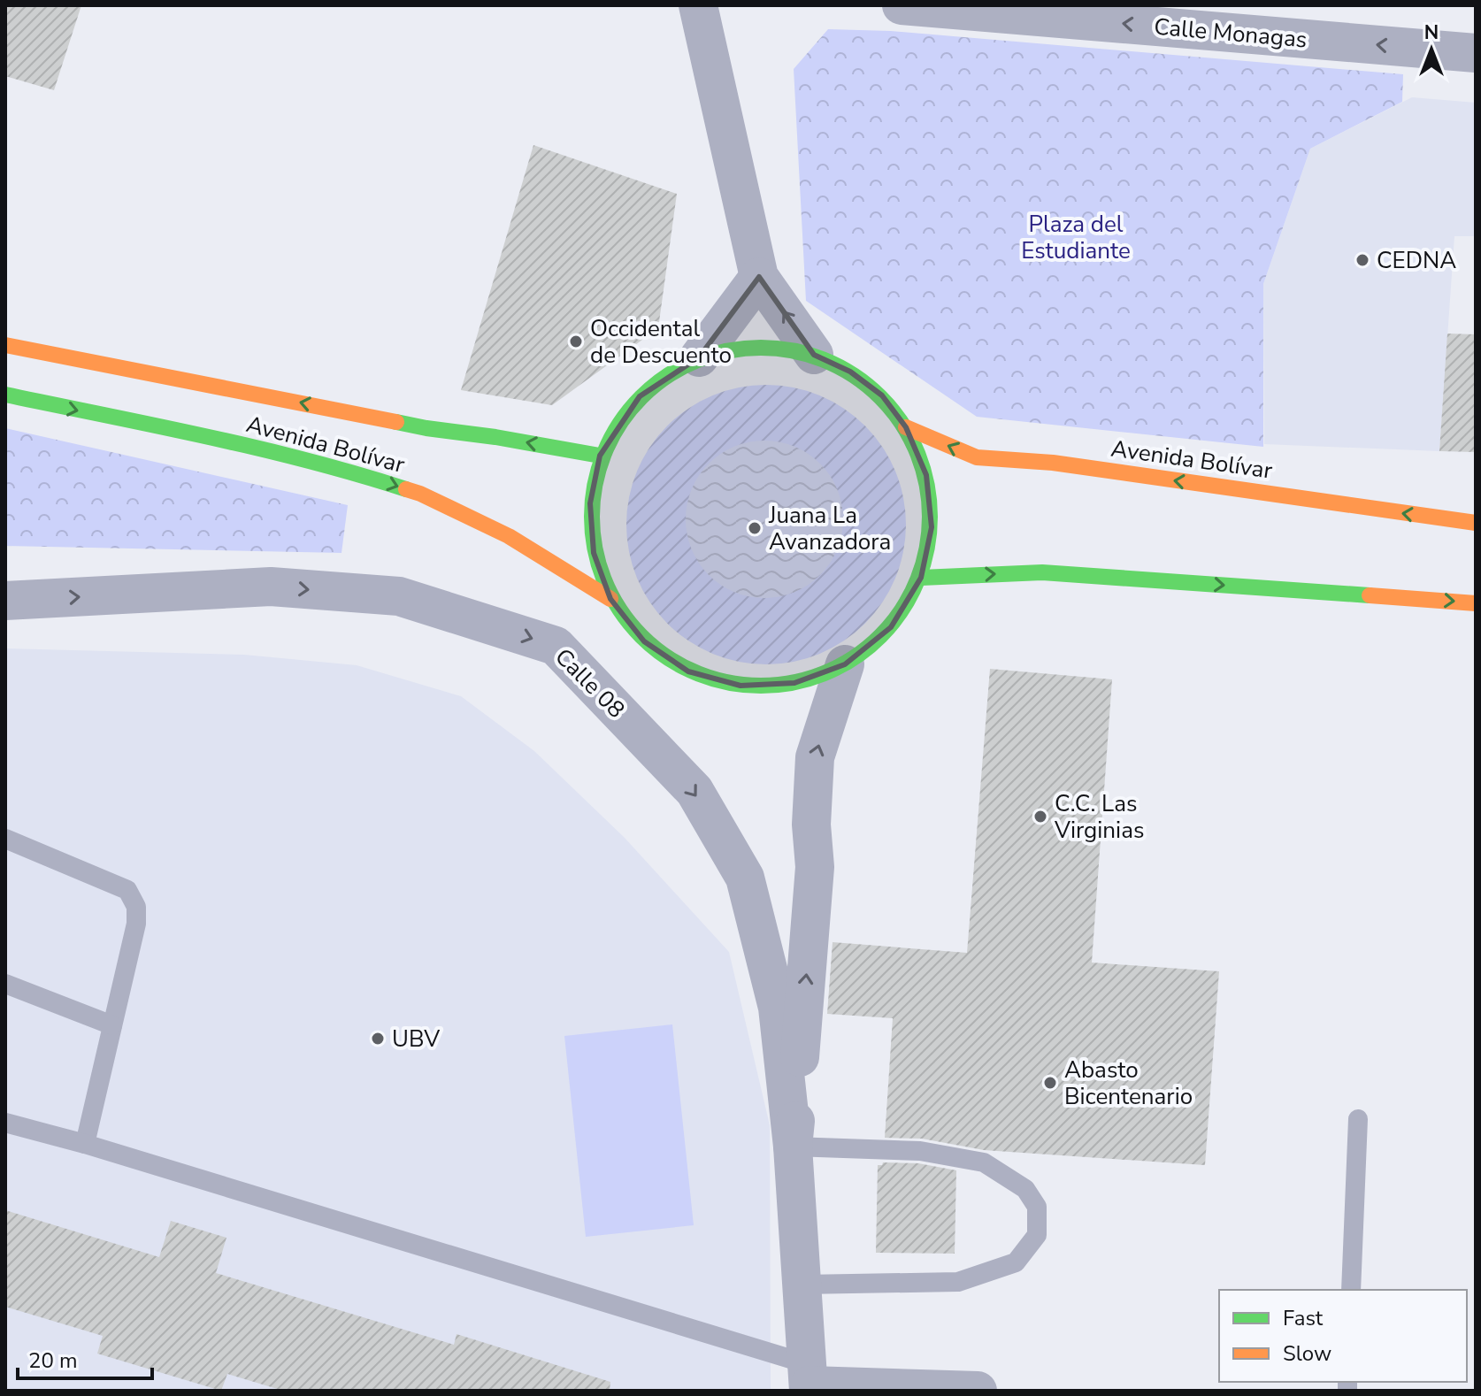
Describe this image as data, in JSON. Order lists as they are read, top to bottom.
{
  "streets": {
    "street": ["Calle Monagas", "Avenida Bolívar", "Calle 08"]
  },
  "one_way": ["Calle Monagas", "Calle 08"],
  "parks": ["Plaza del Estudiante"],
  "places": [
    "CEDNA",
    "Occidental de Descuento",
    "Juana La Avanzadora",
    "C.C. Las Virginias",
    "UBV",
    "Abasto Bicentenario"
  ],
  "legend": ["Fast", "Slow"],
  "scale_bar": "20 m",
  "north": "top"
}
